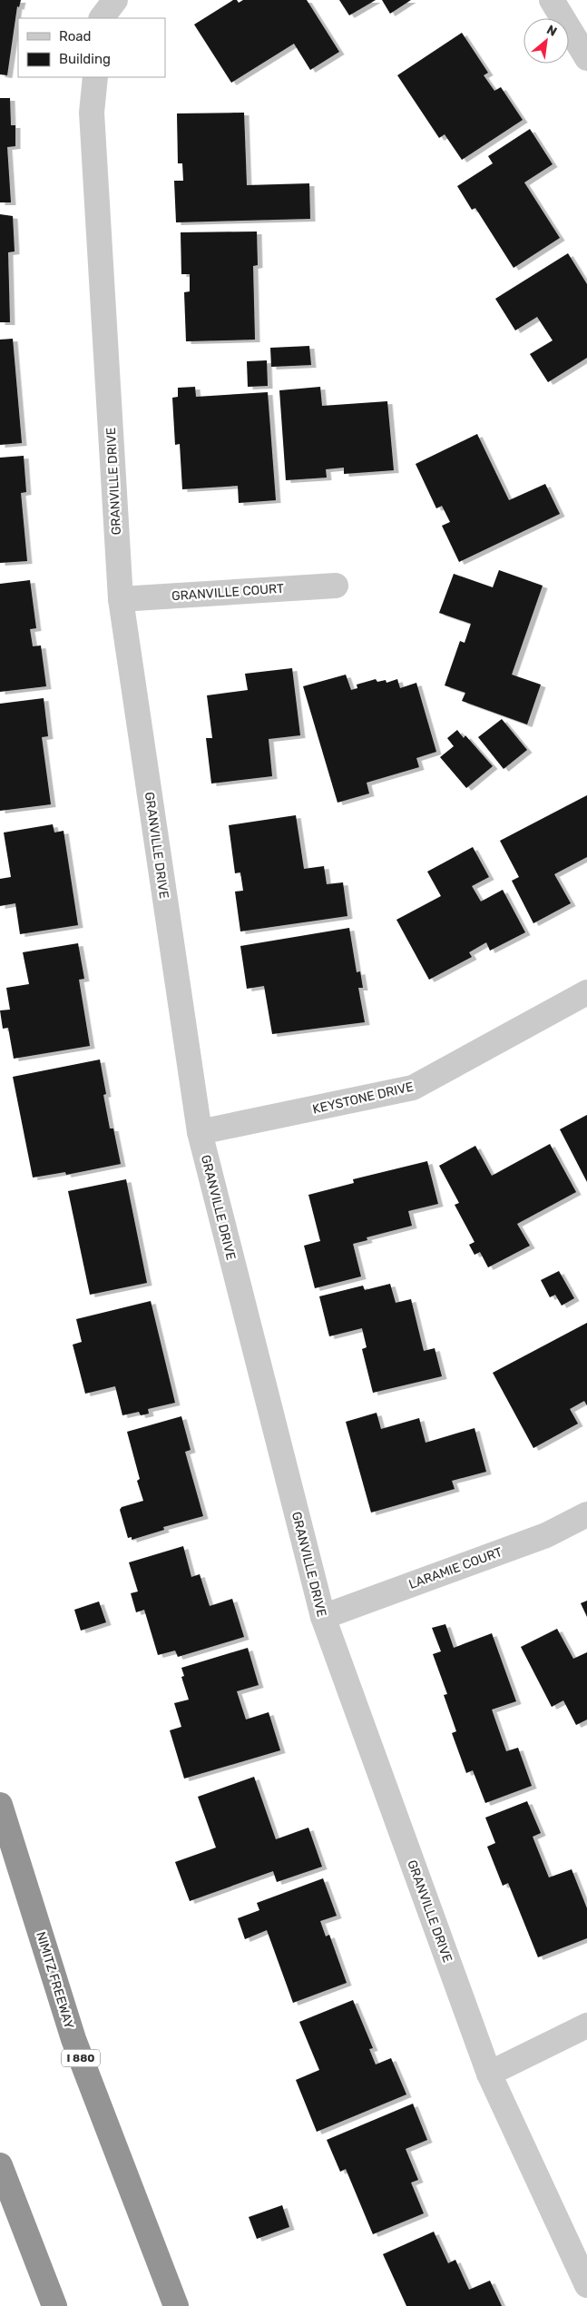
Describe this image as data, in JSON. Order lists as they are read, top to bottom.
{
  "streets": {
    "highway": ["NIMITZ FREEWAY", "I 880"],
    "street": [
      "GRANVILLE DRIVE",
      "GRANVILLE COURT",
      "KEYSTONE DRIVE",
      "LARAMIE COURT"
    ]
  },
  "crossings": [
    ["GRANVILLE DRIVE", "GRANVILLE COURT"],
    ["GRANVILLE DRIVE", "KEYSTONE DRIVE"],
    ["GRANVILLE DRIVE", "LARAMIE COURT"]
  ],
  "legend": ["Road", "Building"],
  "north": "top right"
}
